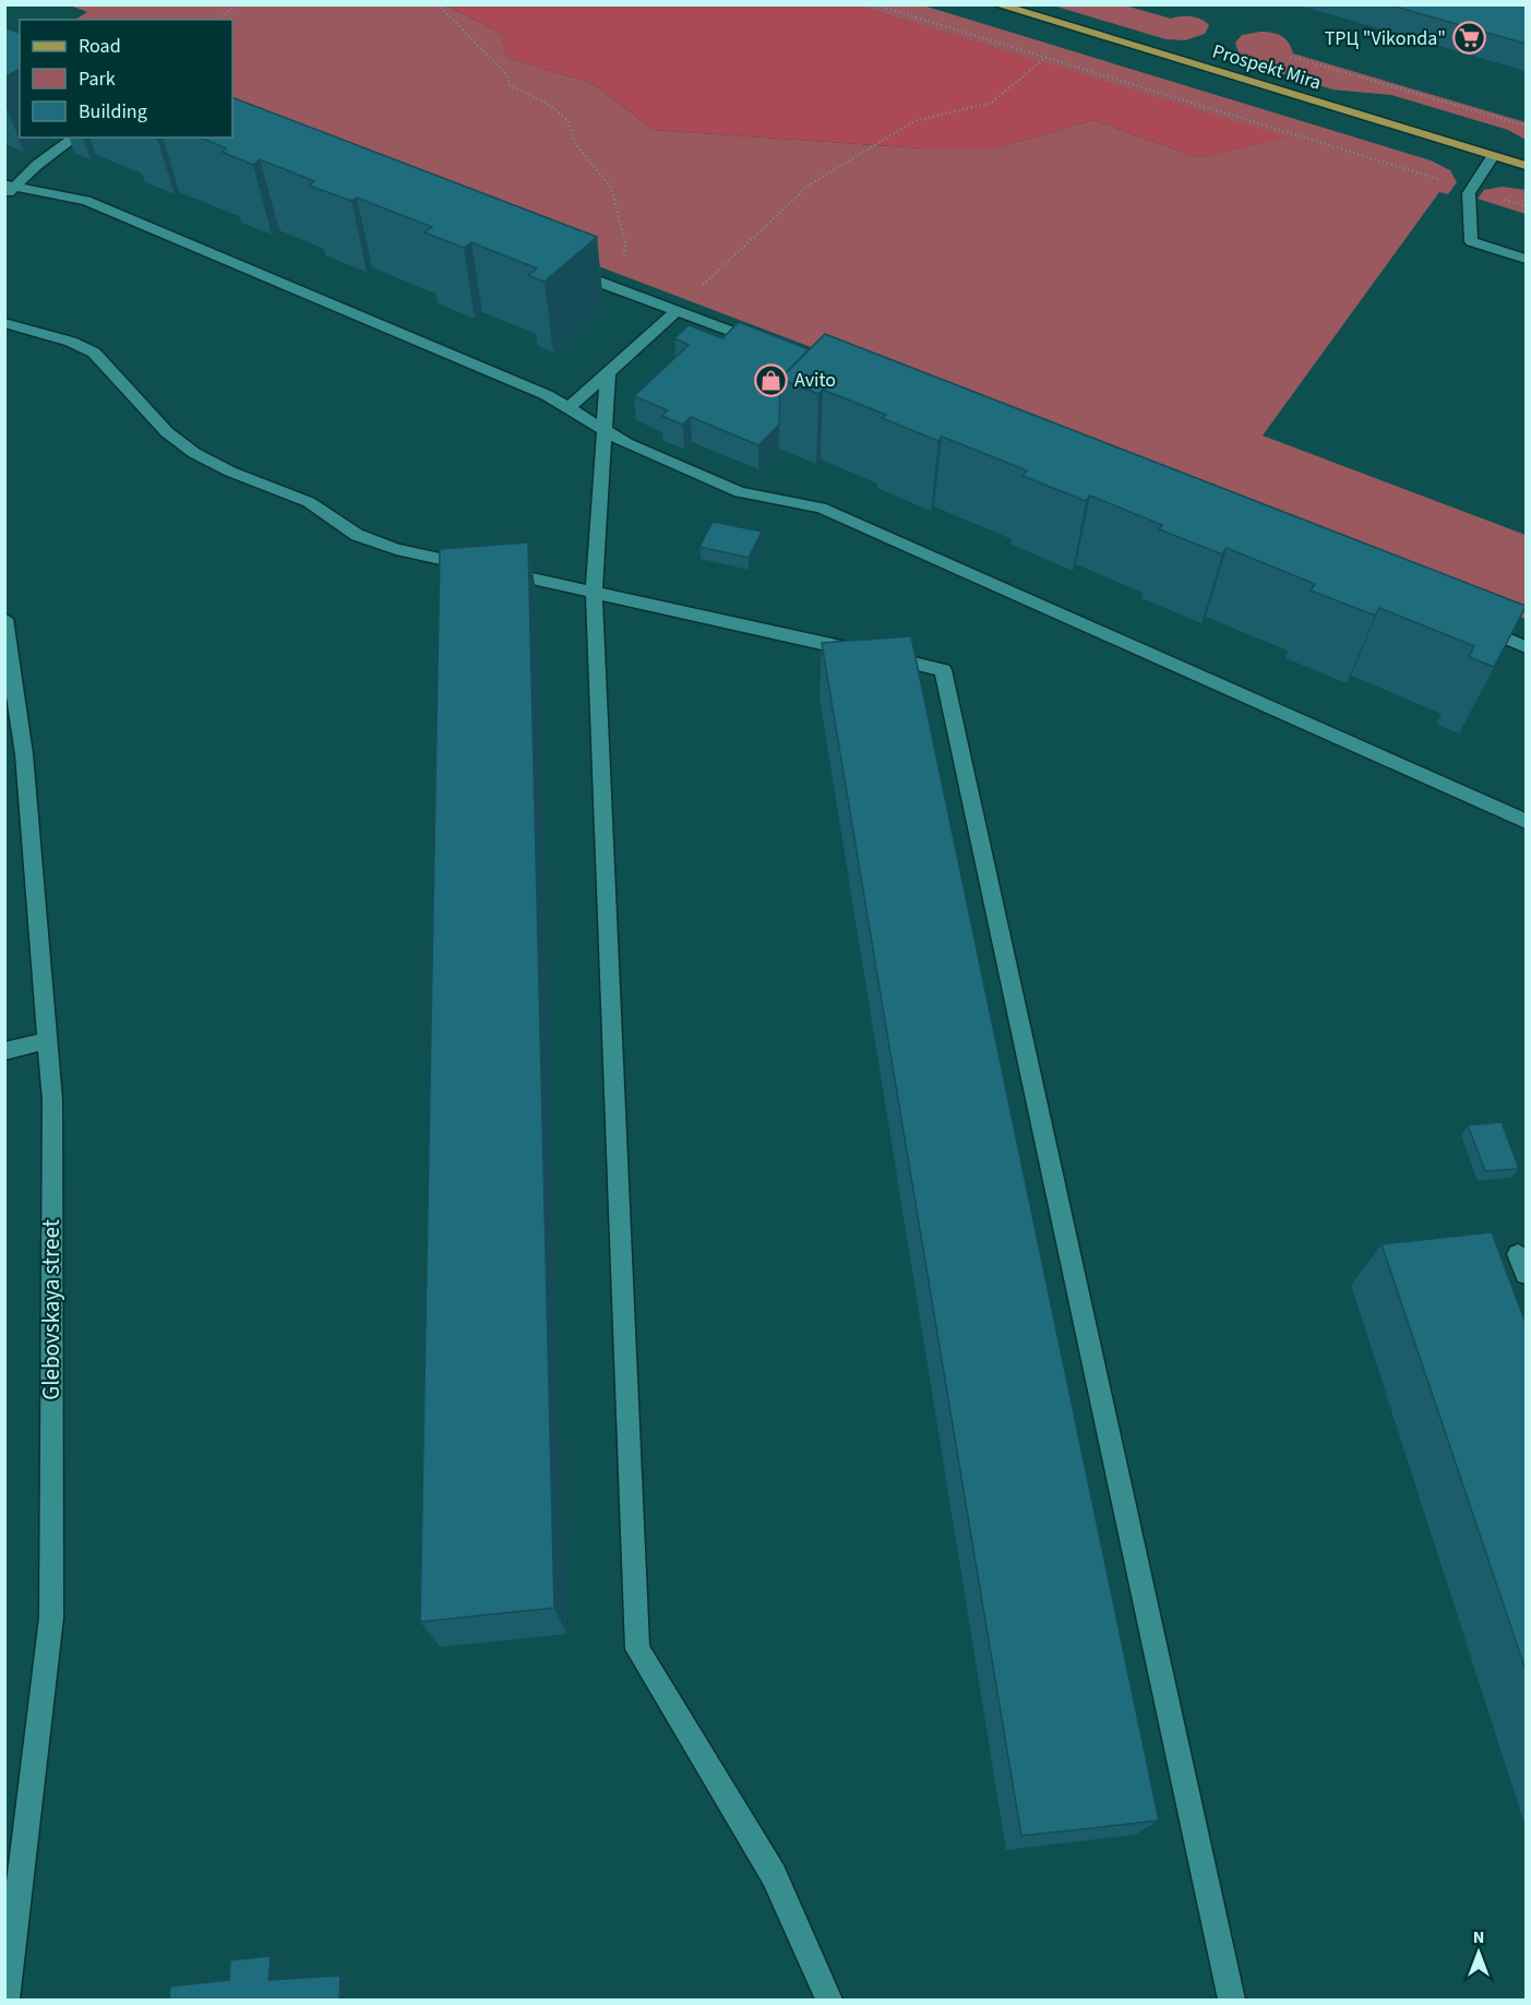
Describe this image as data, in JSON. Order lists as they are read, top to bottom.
{
  "streets": {
    "main road": ["Prospekt Mira"],
    "street": ["Glebovskaya street"]
  },
  "places": {
    "supermarket": ["ТРЦ \"Vikonda\""],
    "shop": ["Avito"]
  },
  "legend": ["Road", "Park", "Building"],
  "north": "top"
}
